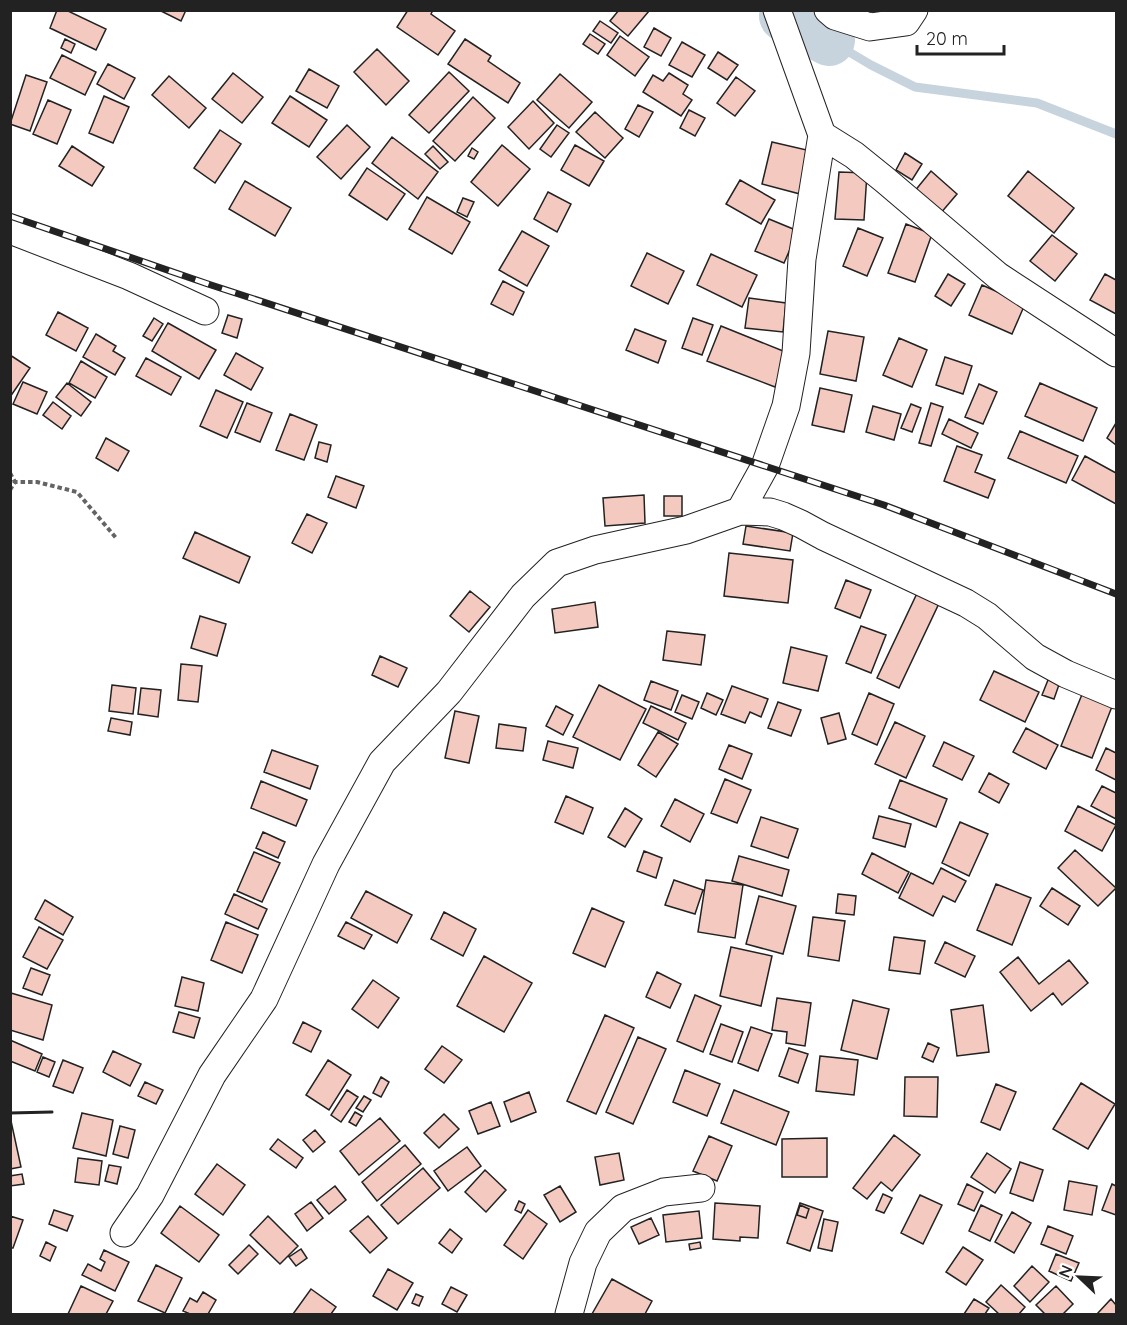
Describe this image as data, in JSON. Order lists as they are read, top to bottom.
{
  "scale_bar": "20 m",
  "north": "top left"
}
